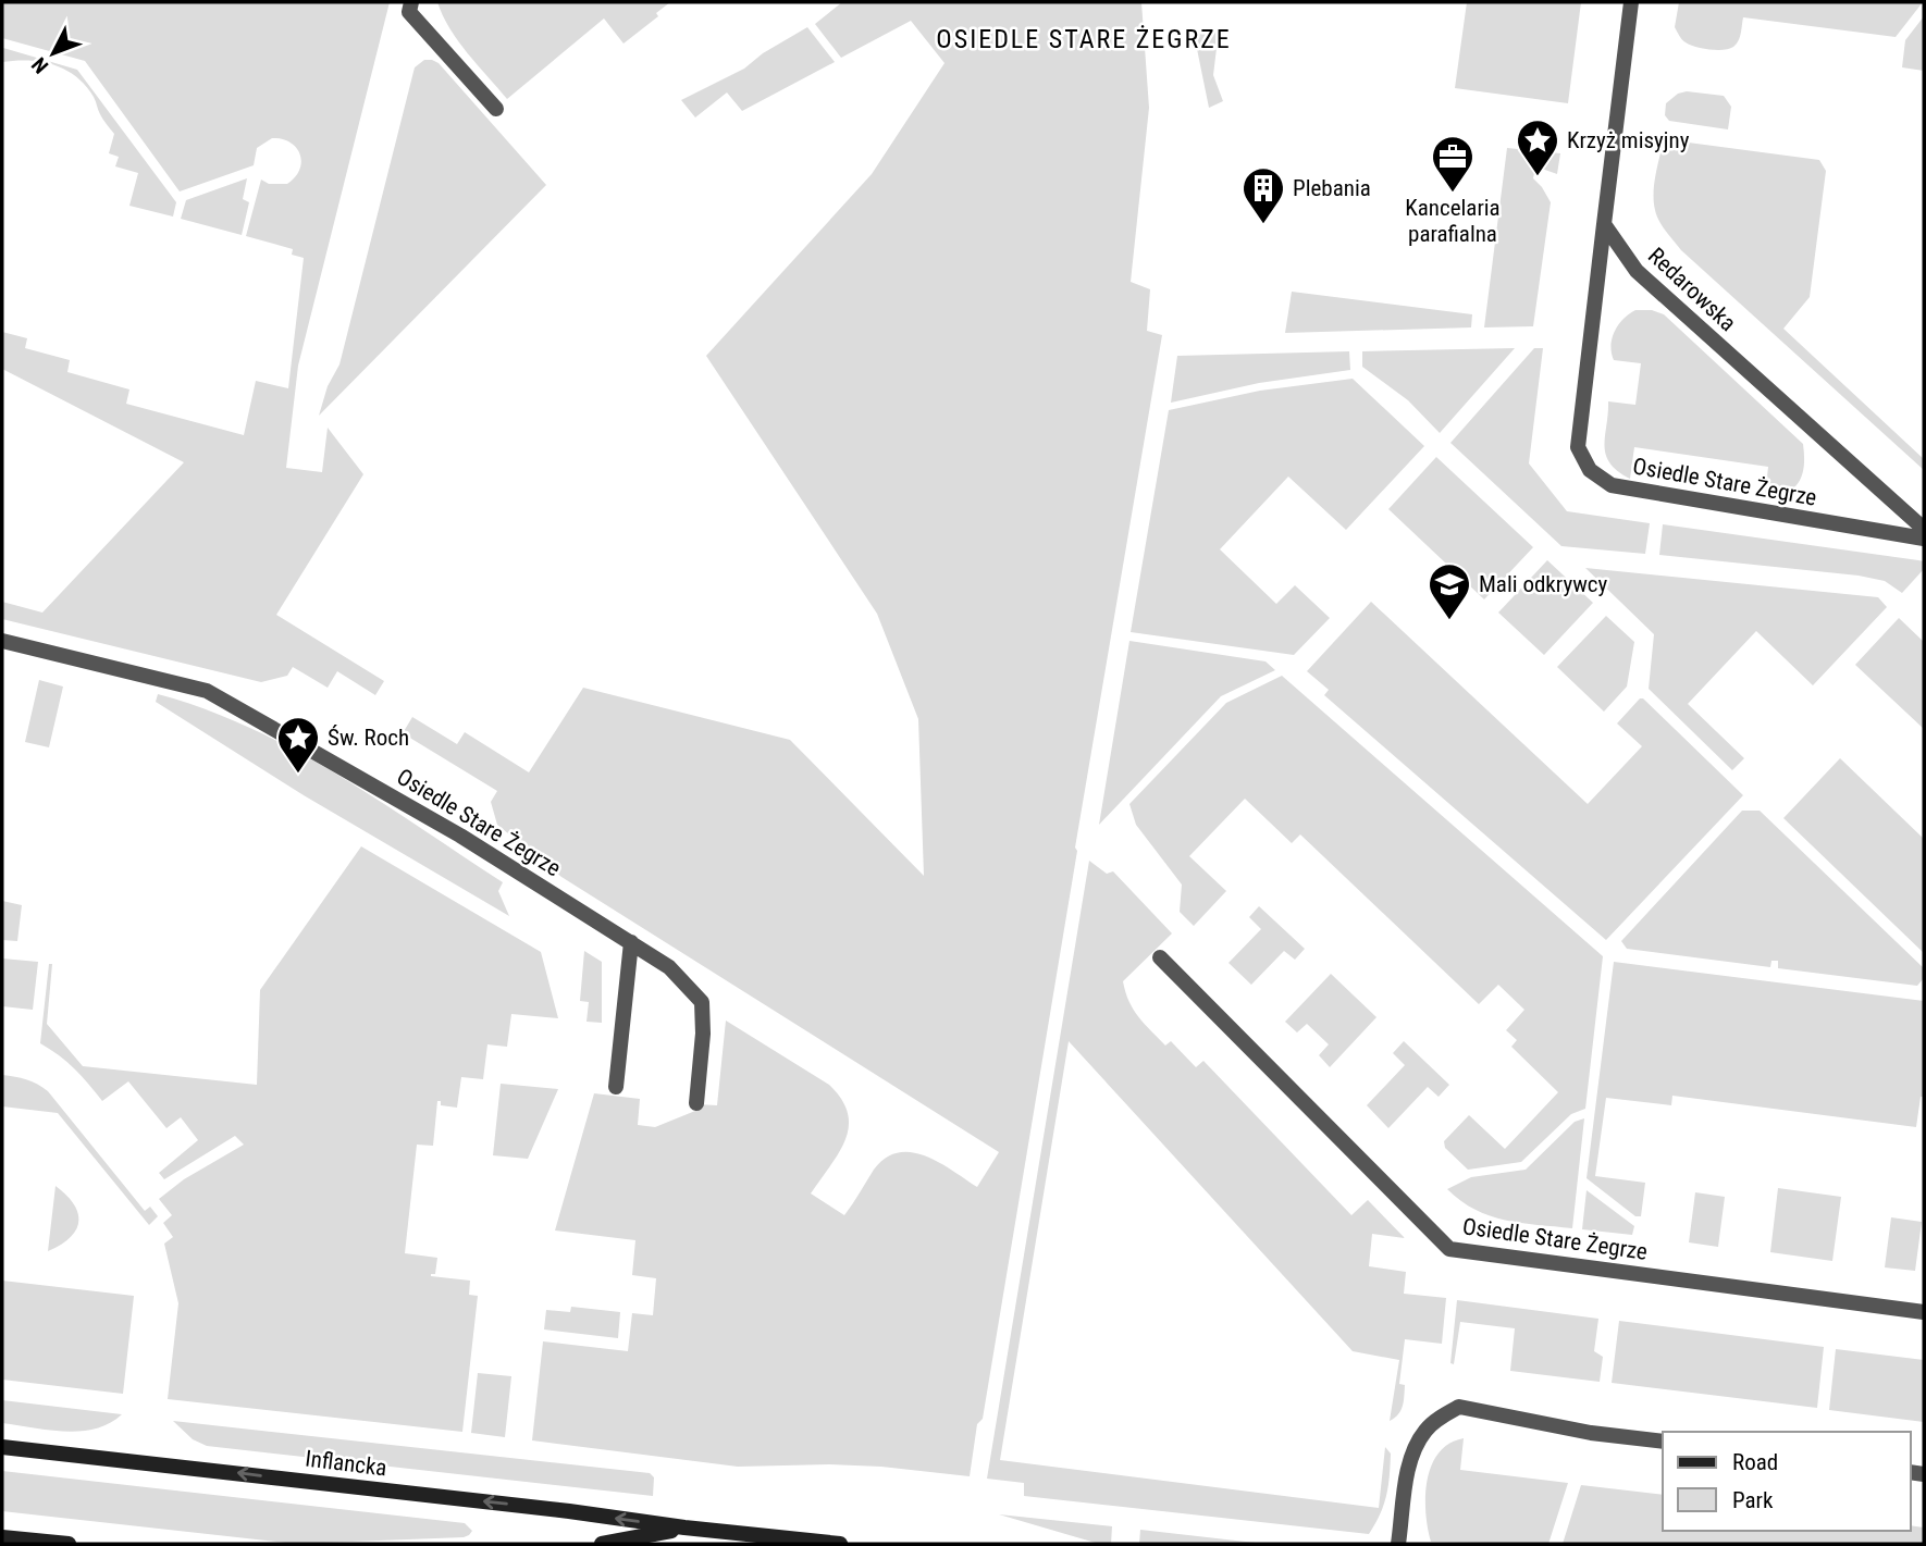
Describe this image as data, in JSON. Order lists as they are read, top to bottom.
{
  "streets": {
    "street": ["Redarowska", "Osiedle Stare Żegrze", "Inflancka"]
  },
  "crossings": [
    ["Redarowska", "Osiedle Stare Żegrze"]
  ],
  "one_way": ["Inflancka"],
  "districts": ["OSIEDLE STARE ŻEGRZE"],
  "places": {
    "place": ["Krzyż misyjny", "Św. Roch"],
    "office": ["Kancelaria parafialna"],
    "building": ["Plebania"],
    "school or university": ["Mali odkrywcy"]
  },
  "legend": ["Road", "Park"],
  "north": "bottom left"
}
